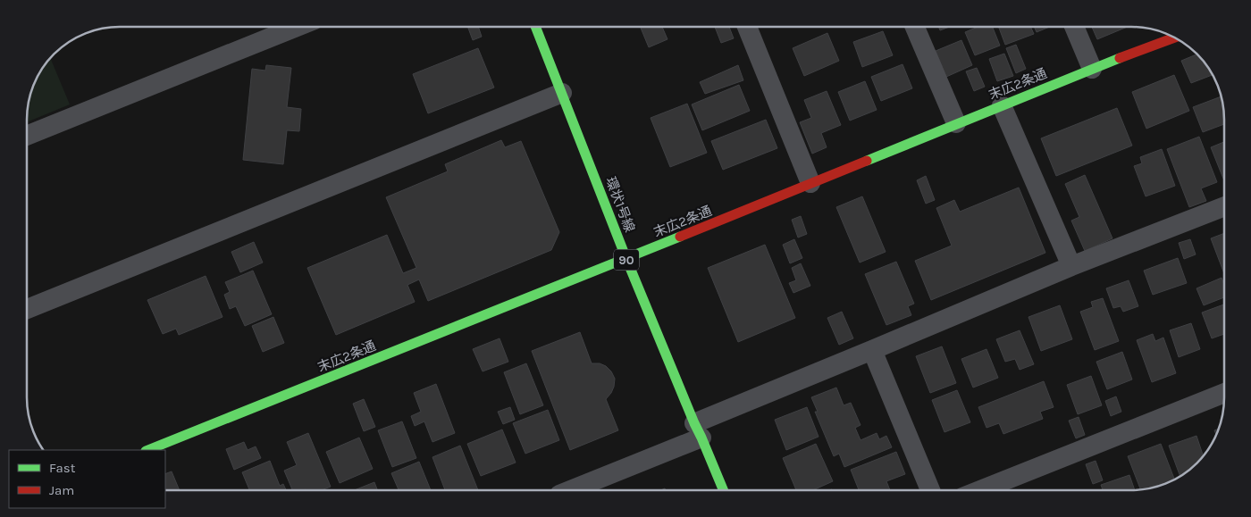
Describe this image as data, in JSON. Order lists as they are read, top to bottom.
{
  "streets": {
    "street": ["末広2条通", "環状1号線", "90"]
  },
  "crossings": [
    ["末広2条通", "環状1号線"]
  ],
  "legend": ["Fast", "Jam"]
}
